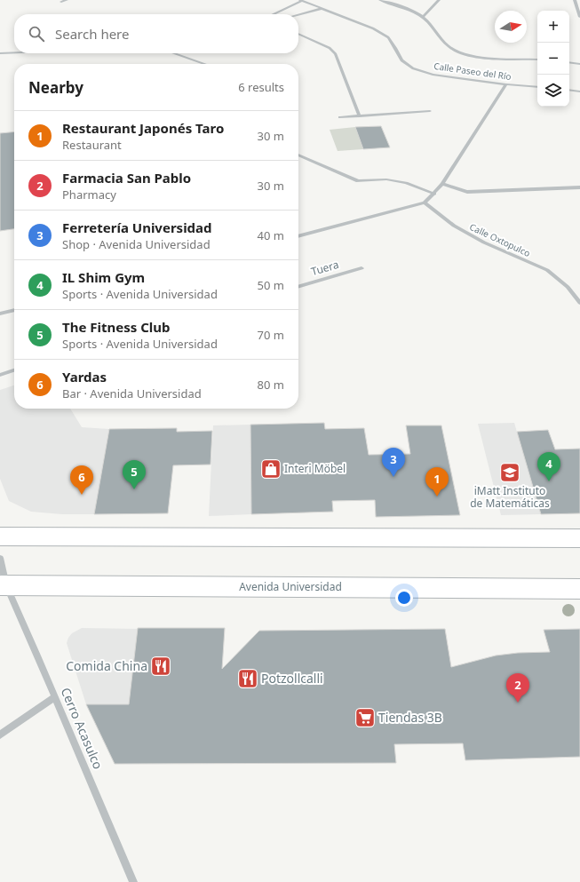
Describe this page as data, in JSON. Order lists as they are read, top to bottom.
{
  "streets": {
    "main road": ["Avenida Universidad"],
    "street": [
      "Calle Paseo del Río",
      "Calle Oxtopulco",
      "Tuera",
      "Cerro Acasulco"
    ]
  },
  "crossings": [
    ["Avenida Universidad", "Cerro Acasulco"]
  ],
  "places": {
    "shop": ["Interi Möbel"],
    "school or university": ["iMatt Instituto de Matemáticas"],
    "restaurant": ["Comida China", "Potzollcalli"],
    "supermarket": ["Tiendas 3B"]
  },
  "north": "right",
  "page": {
    "map_buttons": ["+", "−"],
    "search": "Search here",
    "heading": ["Nearby", "6 results"],
    "list": [
      {
        "mark": "1",
        "name": "Restaurant Japonés Taro",
        "note": "Restaurant",
        "value": "30 m"
      },
      {
        "mark": "2",
        "name": "Farmacia San Pablo",
        "note": "Pharmacy",
        "value": "30 m"
      },
      {
        "mark": "3",
        "name": "Ferretería Universidad",
        "note": "Shop · Avenida Universidad",
        "value": "40 m"
      },
      {
        "mark": "4",
        "name": "IL Shim Gym",
        "note": "Sports · Avenida Universidad",
        "value": "50 m"
      },
      {
        "mark": "5",
        "name": "The Fitness Club",
        "note": "Sports · Avenida Universidad",
        "value": "70 m"
      },
      {
        "mark": "6",
        "name": "Yardas",
        "note": "Bar · Avenida Universidad",
        "value": "80 m"
      }
    ],
    "pins": [
      "3",
      "4",
      "5",
      "6",
      "1",
      "2"
    ]
  }
}
